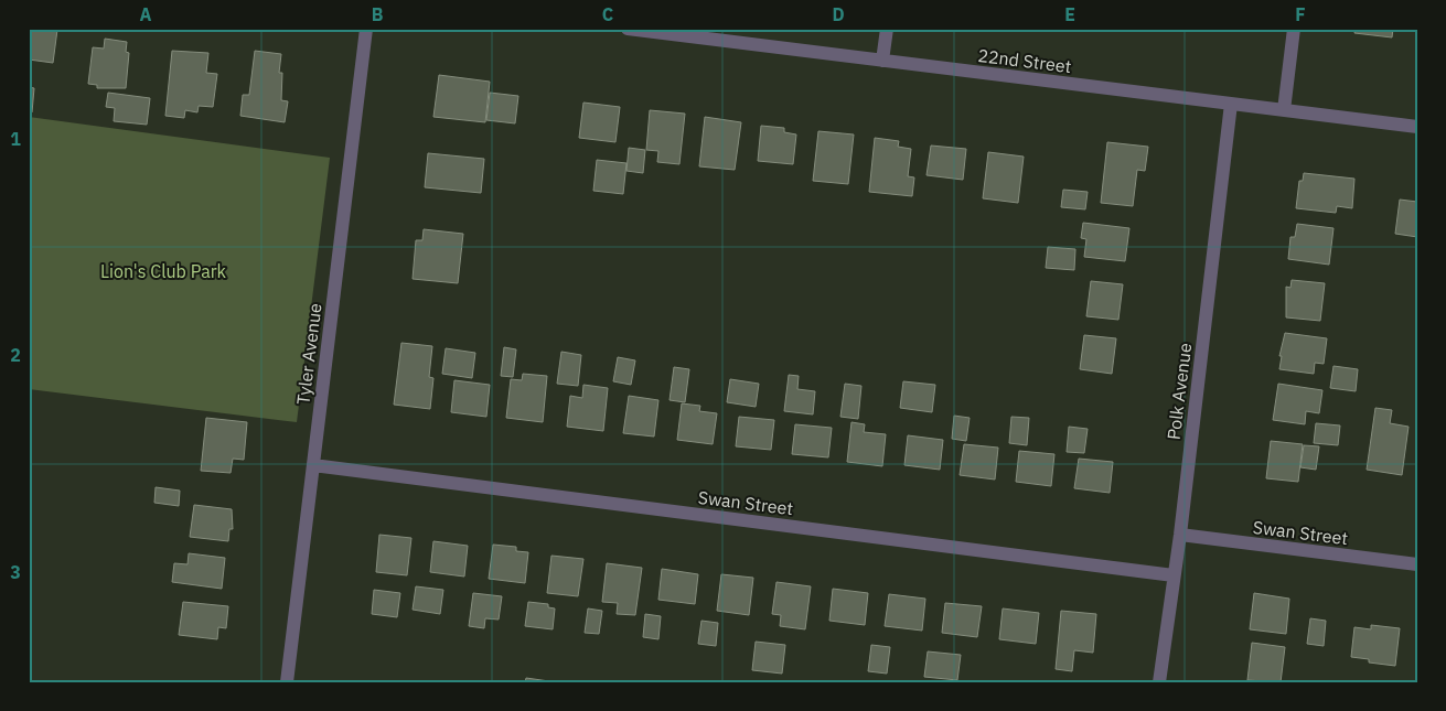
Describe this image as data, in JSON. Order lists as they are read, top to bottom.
{
  "streets": {
    "street": [
      "22nd Street",
      "Tyler Avenue",
      "Polk Avenue",
      "Swan Street"
    ]
  },
  "crossings": [
    ["22nd Street", "Polk Avenue"],
    ["Tyler Avenue", "Swan Street"],
    ["Polk Avenue", "Swan Street"]
  ],
  "parks": ["Lion's Club Park"],
  "grid": {
    "columns": [
      "A",
      "B",
      "C",
      "D",
      "E",
      "F"
    ],
    "rows": ["1", "2", "3"]
  }
}
